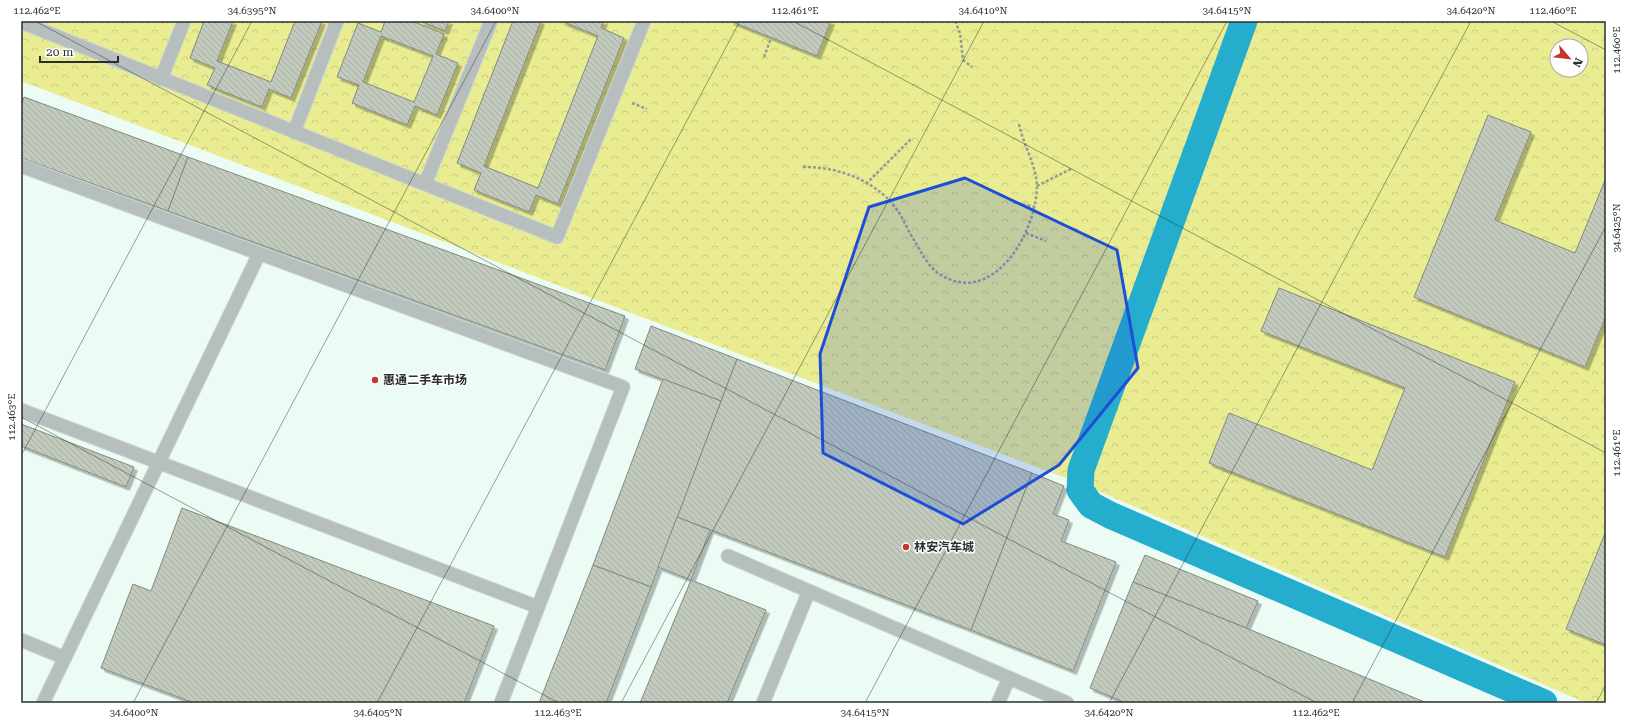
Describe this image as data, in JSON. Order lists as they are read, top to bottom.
{
  "places": ["惠通二手车市场", "林安汽车城"],
  "scale_bar": "20 m",
  "north": "bottom right",
  "coordinates": [
    "112.462°E",
    "34.6395°N",
    "34.6400°N",
    "112.461°E",
    "34.6410°N",
    "34.6415°N",
    "34.6420°N",
    "112.460°E",
    "34.6425°N",
    "112.463°E",
    "34.6405°N"
  ]
}
